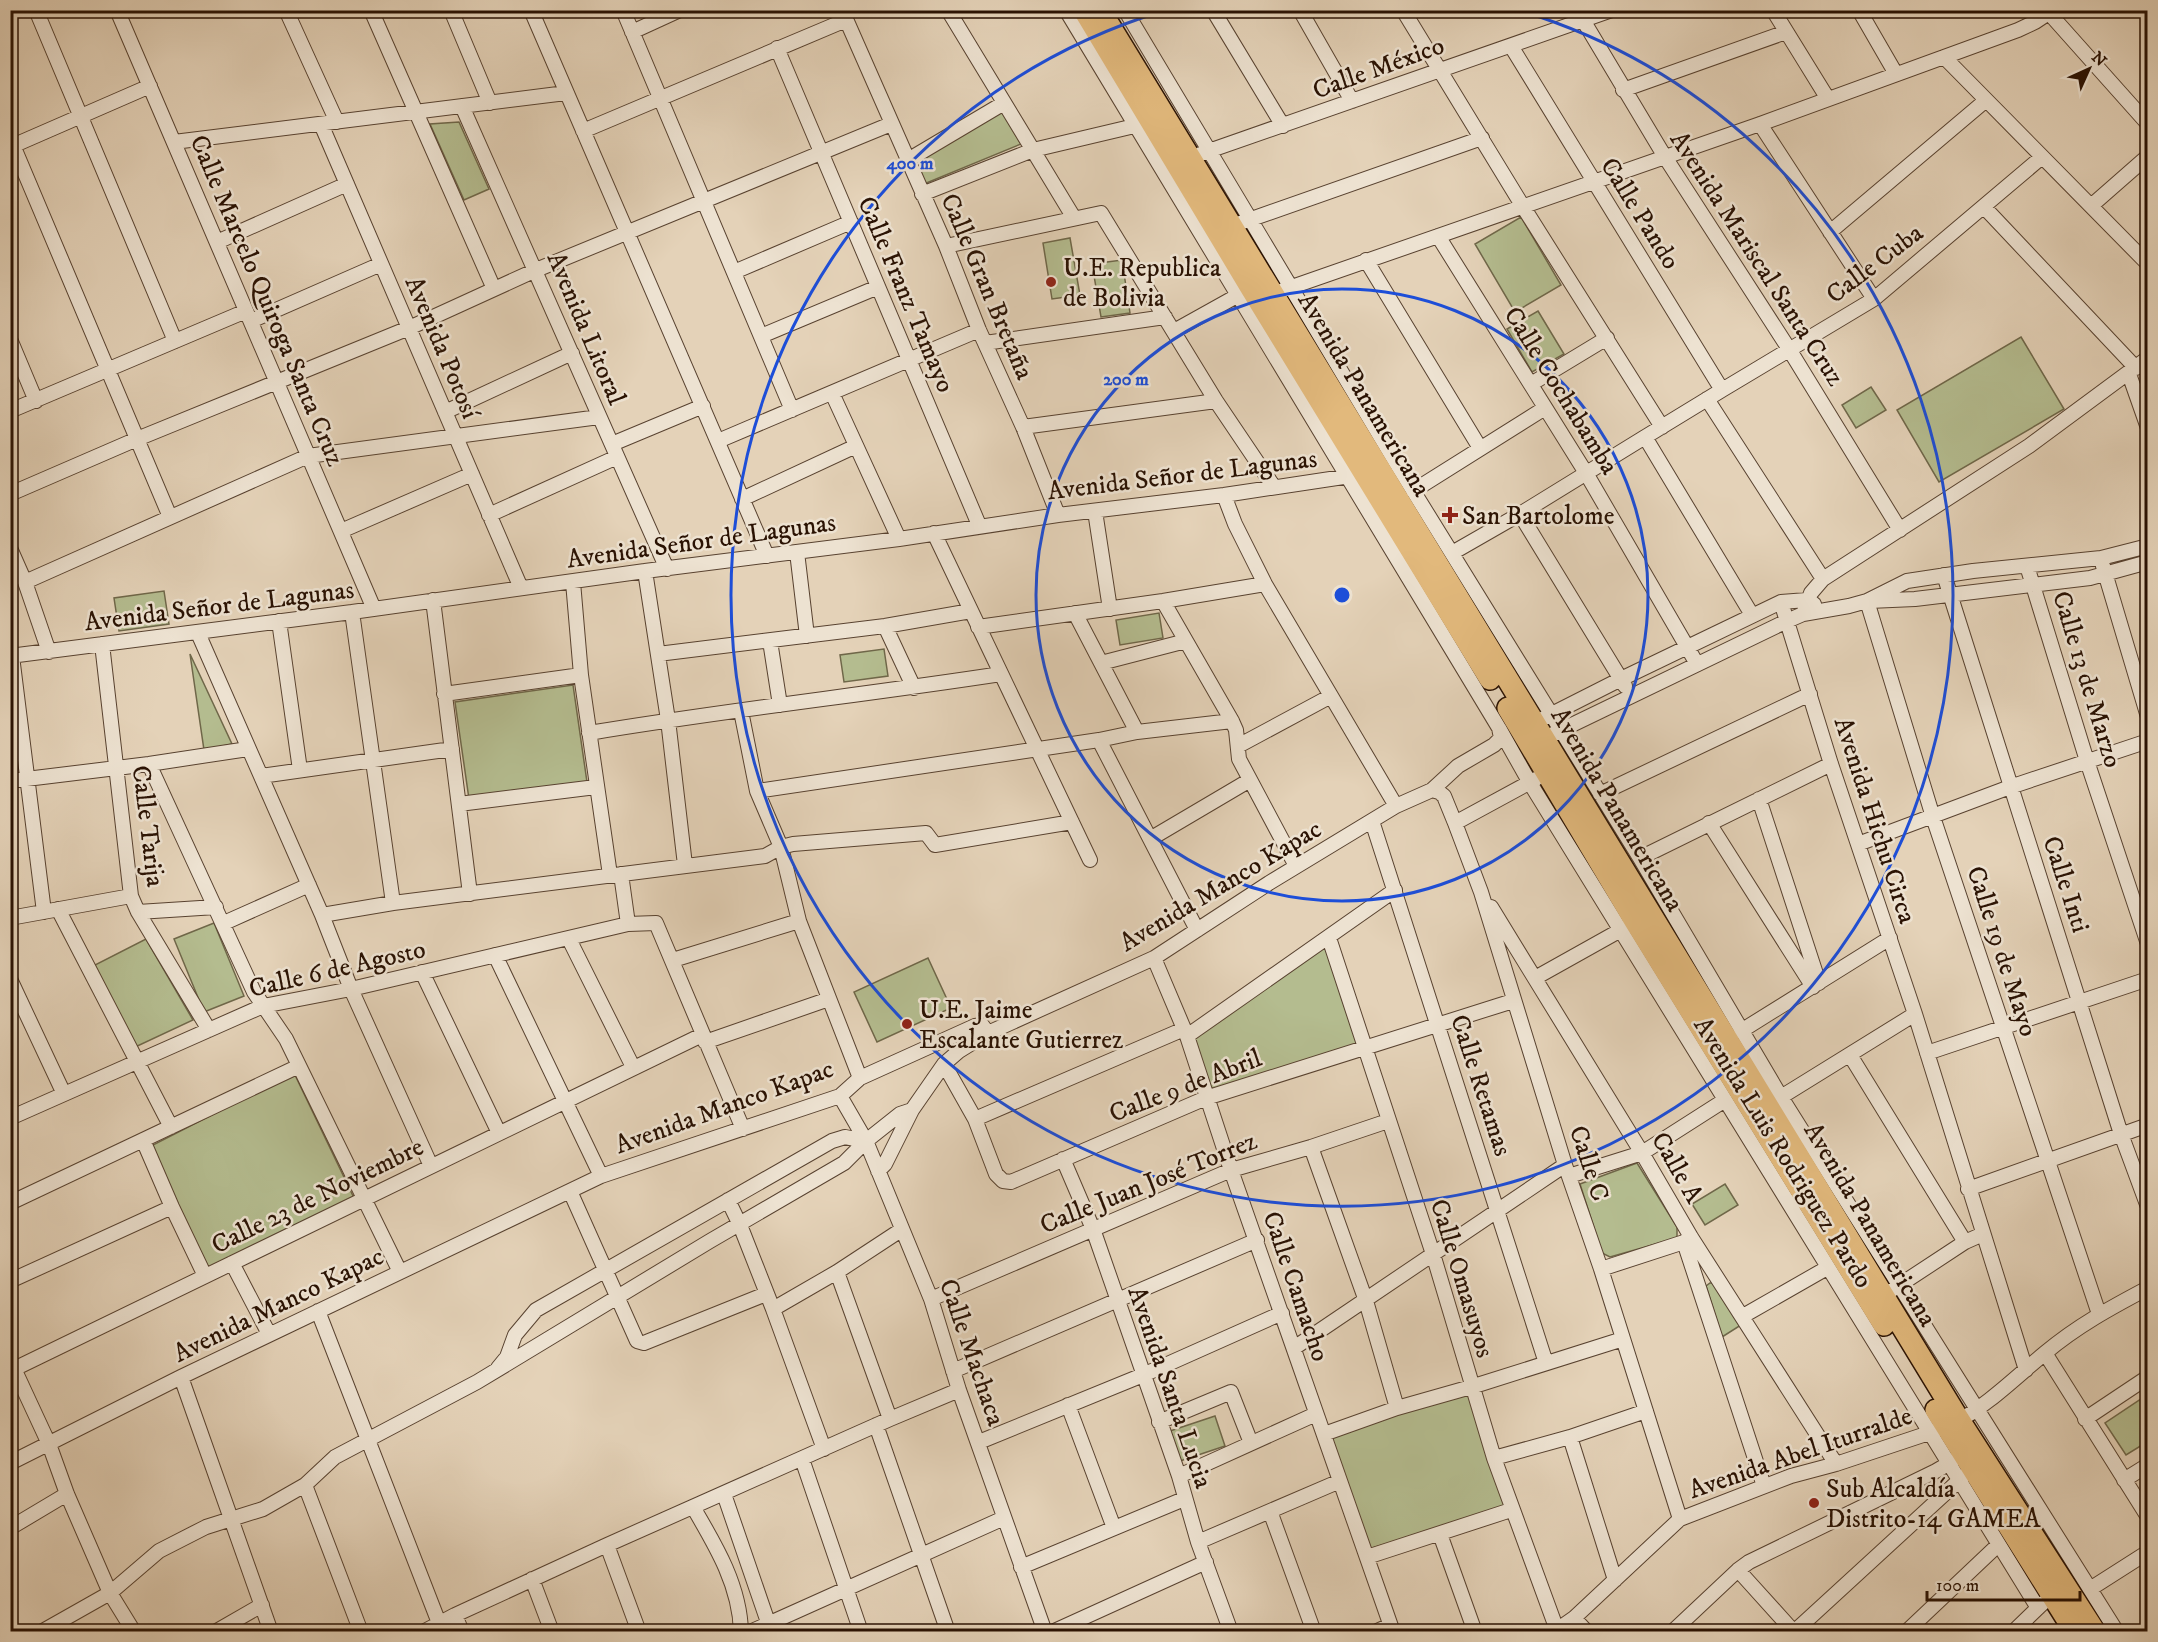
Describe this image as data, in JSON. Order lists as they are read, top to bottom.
{
  "streets": {
    "highway": ["Avenida Panamericana"],
    "street": [
      "Calle México",
      "Calle Pando",
      "Avenida Mariscal Santa Cruz",
      "Calle Cuba",
      "Calle Gran Bretaña",
      "Calle Franz Tamayo",
      "Calle Marcelo Quiroga Santa Cruz",
      "Avenida Litoral",
      "Avenida Potosí",
      "Calle Cochabamba",
      "Avenida Señor de Lagunas",
      "Calle 13 de Marzo",
      "Avenida Hichu Circa",
      "Calle Tarija",
      "Calle Inti",
      "Avenida Manco Kapac",
      "Calle 19 de Mayo",
      "Calle 6 de Agosto",
      "Calle 9 de Abril",
      "Calle Retamas",
      "Avenida Luis Rodriguez Pardo",
      "Calle C",
      "Calle A",
      "Calle Juan José Torrez",
      "Calle 23 de Noviembre",
      "Calle Omasuyos",
      "Calle Camacho",
      "Calle Machaca",
      "Avenida Santa Lucia",
      "Avenida Abel Iturralde"
    ]
  },
  "crossings": [
    ["Calle México", "Calle Pando"],
    ["Calle México", "Avenida Mariscal Santa Cruz"],
    ["Calle México", "Avenida Panamericana"],
    ["Calle Pando", "Calle Cuba"],
    ["Avenida Mariscal Santa Cruz", "Calle Cuba"],
    ["Calle Gran Bretaña", "Avenida Señor de Lagunas"],
    ["Calle Franz Tamayo", "Avenida Señor de Lagunas"],
    ["Calle Marcelo Quiroga Santa Cruz", "Avenida Señor de Lagunas"],
    ["Avenida Litoral", "Avenida Señor de Lagunas"],
    ["Avenida Potosí", "Avenida Señor de Lagunas"],
    ["Avenida Panamericana", "Avenida Señor de Lagunas"],
    ["Avenida Panamericana", "Avenida Manco Kapac"],
    ["Avenida Panamericana", "Avenida Luis Rodriguez Pardo"],
    ["Avenida Panamericana", "Avenida Abel Iturralde"],
    ["Avenida Señor de Lagunas", "Calle Tarija"],
    ["Avenida Hichu Circa", "Avenida Abel Iturralde"],
    ["Calle Tarija", "Calle 6 de Agosto"],
    ["Avenida Manco Kapac", "Calle Retamas"],
    ["Avenida Manco Kapac", "Calle Camacho"],
    ["Avenida Manco Kapac", "Calle Machaca"],
    ["Calle 19 de Mayo", "Avenida Abel Iturralde"],
    ["Calle 9 de Abril", "Calle Retamas"],
    ["Calle 9 de Abril", "Calle C"],
    ["Calle 9 de Abril", "Calle Omasuyos"],
    ["Calle 9 de Abril", "Calle Camacho"],
    ["Calle 9 de Abril", "Avenida Santa Lucia"],
    ["Avenida Luis Rodriguez Pardo", "Avenida Abel Iturralde"],
    ["Calle C", "Calle A"],
    ["Calle C", "Avenida Abel Iturralde"],
    ["Calle A", "Avenida Abel Iturralde"],
    ["Calle Juan José Torrez", "Calle Omasuyos"],
    ["Calle Juan José Torrez", "Calle Camacho"],
    ["Calle Juan José Torrez", "Calle Machaca"],
    ["Calle Juan José Torrez", "Avenida Santa Lucia"],
    ["Calle Omasuyos", "Avenida Abel Iturralde"]
  ],
  "places": {
    "other": ["U.E. Republica de Bolivia", "U.E. Jaime Escalante Gutierrez", "Sub Alcaldía Distrito-14 GAMEA"],
    "health": ["San Bartolome"]
  },
  "scale_bar": "100 m",
  "north": "top right",
  "rings": ["400 m", "200 m"]
}
